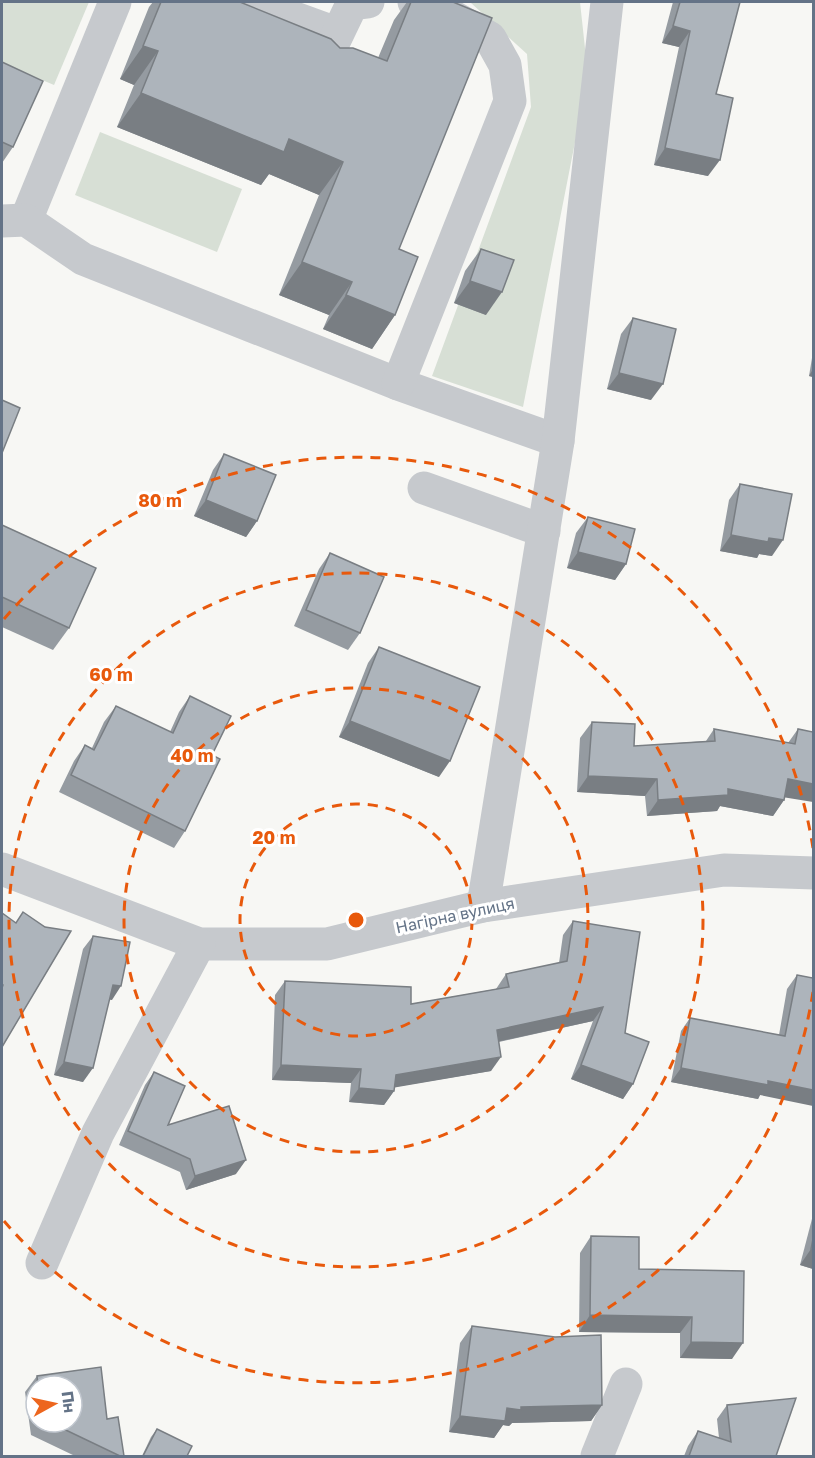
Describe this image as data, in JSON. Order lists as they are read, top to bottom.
{
  "streets": {
    "street": ["Нагірна вулиця"]
  },
  "north": "right",
  "rings": [
    "80 m",
    "60 m",
    "40 m",
    "20 m"
  ]
}
